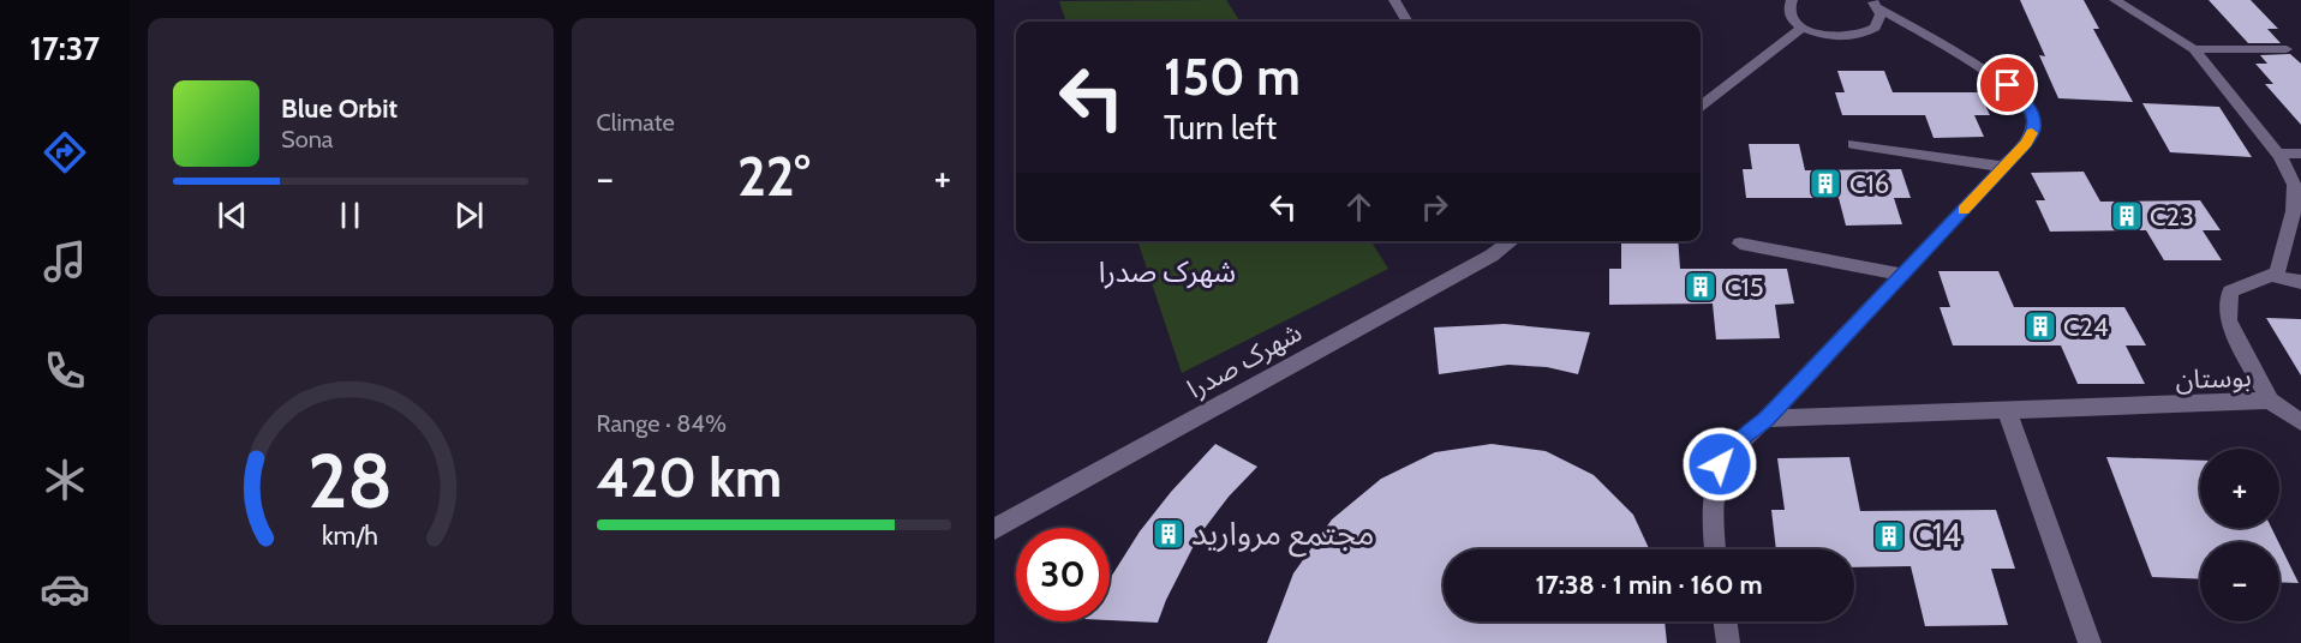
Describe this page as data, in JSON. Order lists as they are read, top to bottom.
{
  "streets": {
    "street": ["شهرک صدرا", "بوستان"]
  },
  "districts": ["شهرک صدرا"],
  "places": {
    "building": [
      "C16",
      "C23",
      "C15",
      "C24",
      "مجتمع مروارید",
      "C14"
    ]
  },
  "page": {
    "tabs": "17:37",
    "tile": [
      "Climate",
      ["Range · 84%", "420 km"]
    ],
    "turn": ["150 m", "Turn left"],
    "song": ["Blue Orbit", "Sona"],
    "heat": ["−", "22°", "+"],
    "map_buttons": ["+", "−"],
    "limit": "30",
    "trip": "17:38 · 1 min · 160 m",
    "gauge": ["28", "km/h"]
  }
}
